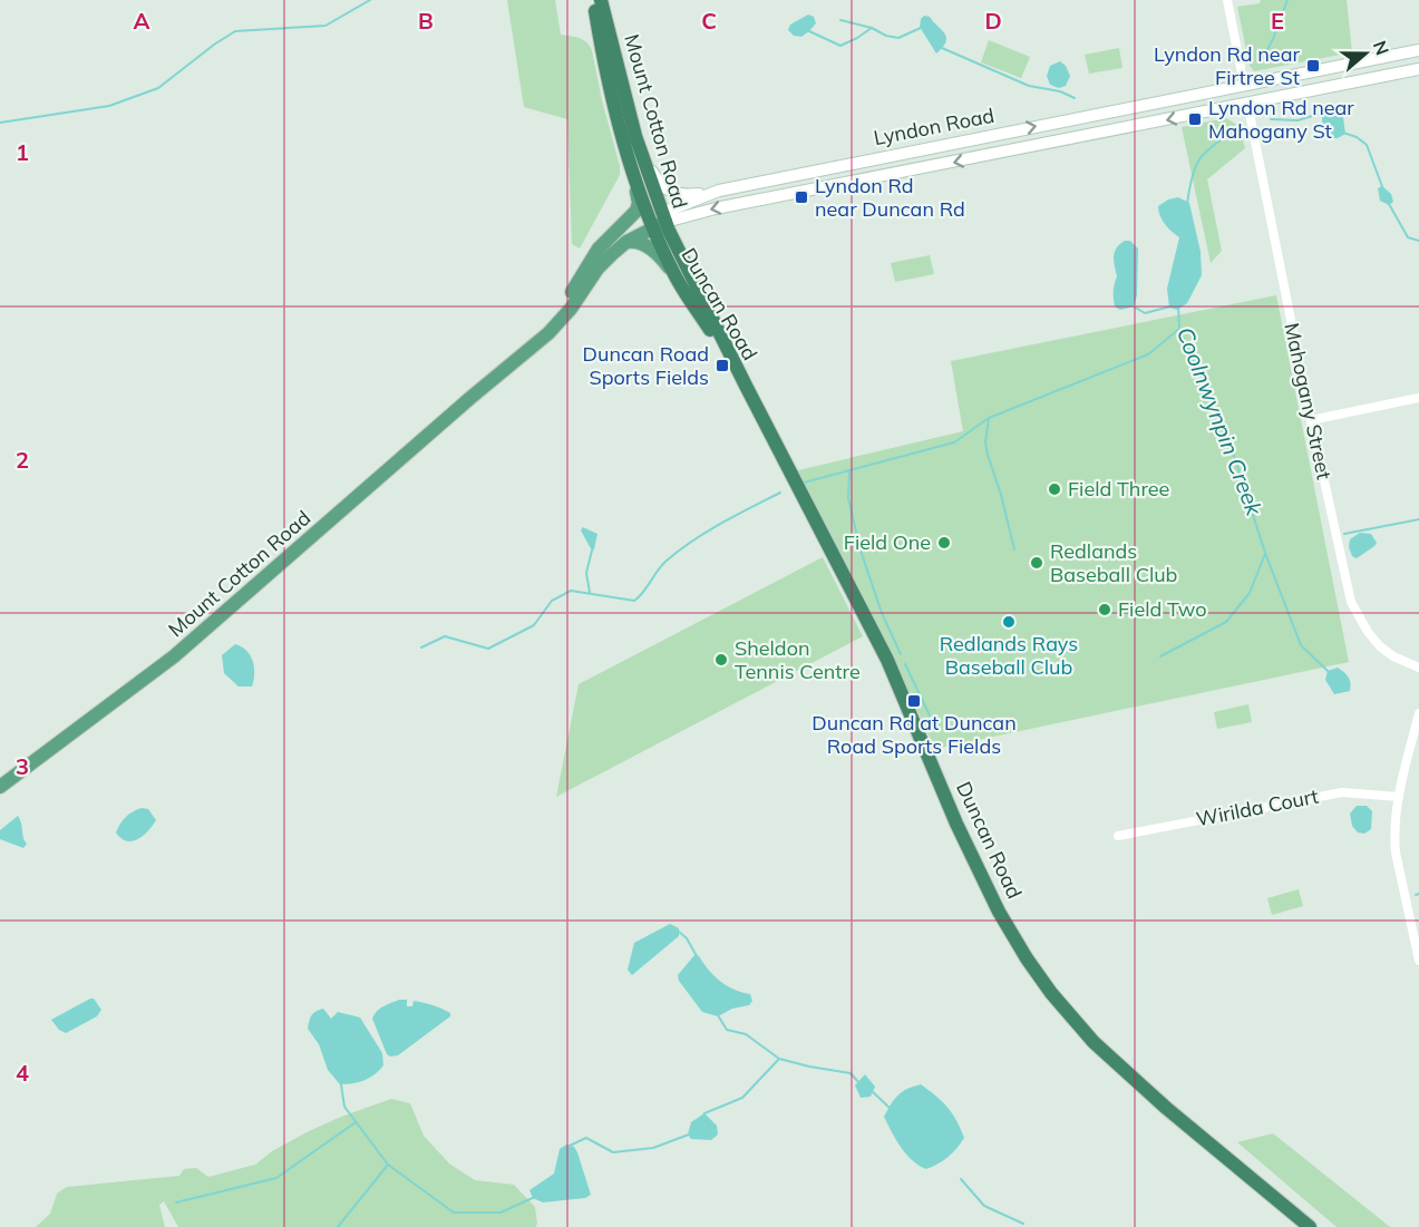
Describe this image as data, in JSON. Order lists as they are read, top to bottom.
{
  "streets": {
    "highway": ["Mount Cotton Road", "Duncan Road"],
    "main road": ["Lyndon Road"],
    "street": ["Mahogany Street", "Wirilda Court"]
  },
  "crossings": [
    ["Mount Cotton Road", "Lyndon Road"],
    ["Mount Cotton Road", "Duncan Road"],
    ["Lyndon Road", "Duncan Road"],
    ["Lyndon Road", "Mahogany Street"]
  ],
  "water": ["Coolnwynpin Creek"],
  "places": {
    "transit": [
      "Lyndon Rd near Firtree St",
      "Lyndon Rd near Mahogany St",
      "Lyndon Rd near Duncan Rd",
      "Duncan Road Sports Fields",
      "Duncan Rd at Duncan Road Sports Fields"
    ],
    "other": [
      "Field Three",
      "Field One",
      "Redlands Baseball Club",
      "Field Two",
      "Redlands Rays Baseball Club",
      "Sheldon Tennis Centre"
    ]
  },
  "north": "right",
  "grid": {
    "columns": [
      "A",
      "B",
      "C",
      "D",
      "E"
    ],
    "rows": [
      "1",
      "2",
      "3",
      "4"
    ]
  }
}
